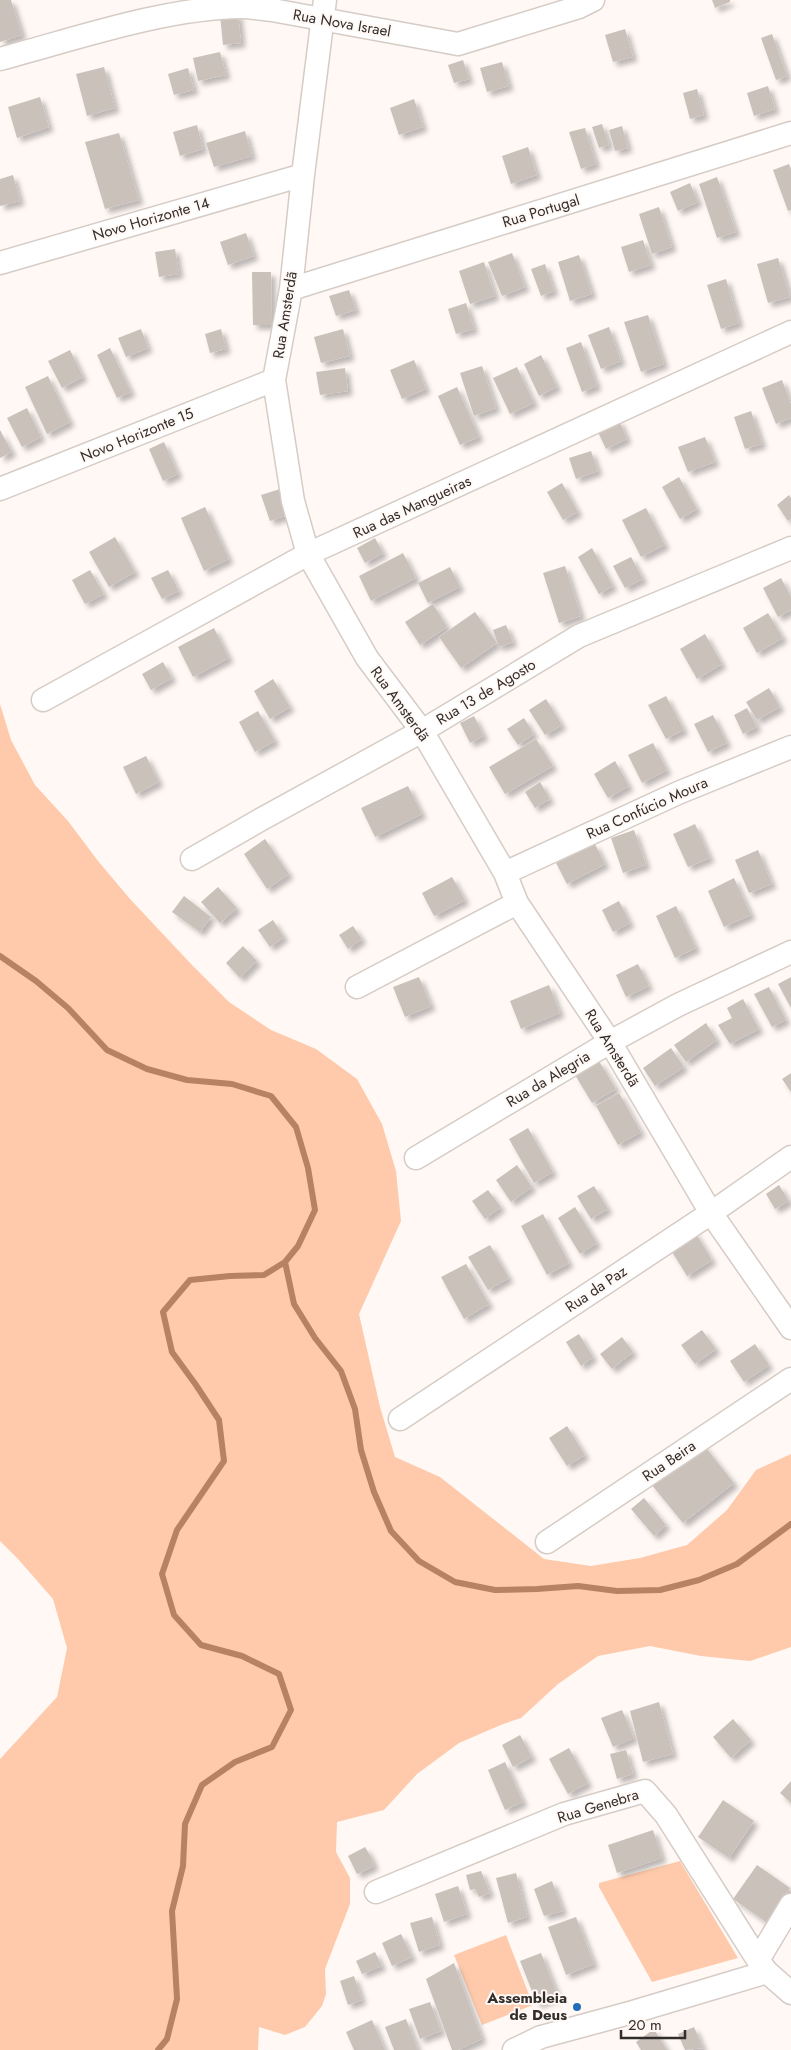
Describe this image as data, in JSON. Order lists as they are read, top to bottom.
{
  "streets": {
    "street": [
      "Rua Nova Israel",
      "Rua Portugal",
      "Novo Horizonte 14",
      "Rua Amsterdã",
      "Novo Horizonte 15",
      "Rua das Mangueiras",
      "Rua 13 de Agosto",
      "Rua Confúcio Moura",
      "Rua da Alegria",
      "Rua da Paz",
      "Rua Beira",
      "Rua Genebra"
    ]
  },
  "crossings": [
    ["Rua Nova Israel", "Rua Amsterdã"],
    ["Rua Portugal", "Rua Amsterdã"],
    ["Novo Horizonte 14", "Rua Amsterdã"],
    ["Rua Amsterdã", "Novo Horizonte 15"],
    ["Rua Amsterdã", "Rua das Mangueiras"],
    ["Rua Amsterdã", "Rua 13 de Agosto"],
    ["Rua Amsterdã", "Rua Confúcio Moura"],
    ["Rua Amsterdã", "Rua da Alegria"],
    ["Rua Amsterdã", "Rua da Paz"]
  ],
  "places": ["Assembleia de Deus"],
  "scale_bar": "20 m"
}
